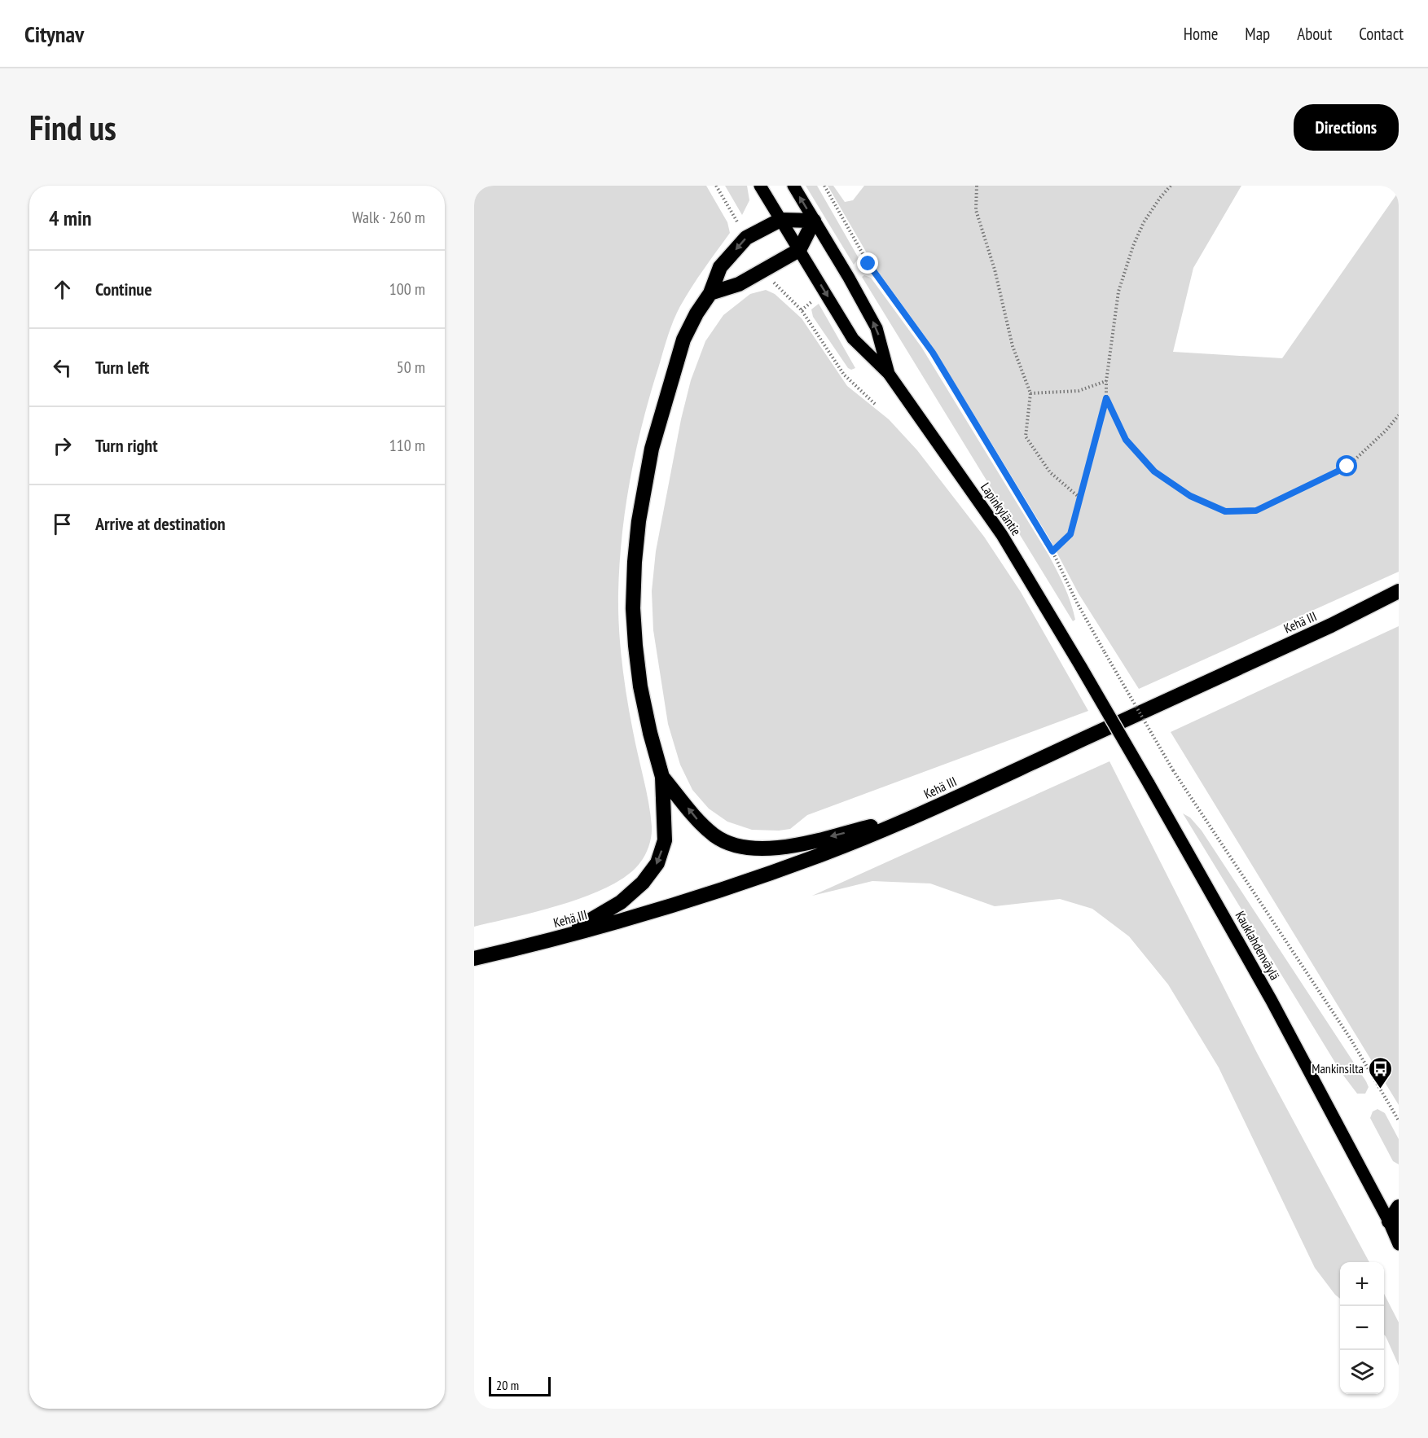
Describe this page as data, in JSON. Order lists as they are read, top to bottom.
{
  "streets": {
    "highway": ["Kehä III"],
    "main road": ["Lapinkyläntie", "Kauklahdenväylä"]
  },
  "crossings": [
    ["Lapinkyläntie", "Kauklahdenväylä"]
  ],
  "places": {
    "bus stop": ["Mankinsilta"]
  },
  "scale_bar": "20 m",
  "page": {
    "header": "Citynav",
    "nav": [
      "Home",
      "Map",
      "About",
      "Contact"
    ],
    "buttons": "Directions",
    "title": "Find us",
    "heading": ["4 min", "Walk · 260 m"],
    "list": [
      ["Continue", "100 m"],
      ["Turn left", "50 m"],
      ["Turn right", "110 m"],
      "Arrive at destination"
    ],
    "map_buttons": ["+", "−"],
    "scale": "20 m"
  }
}
